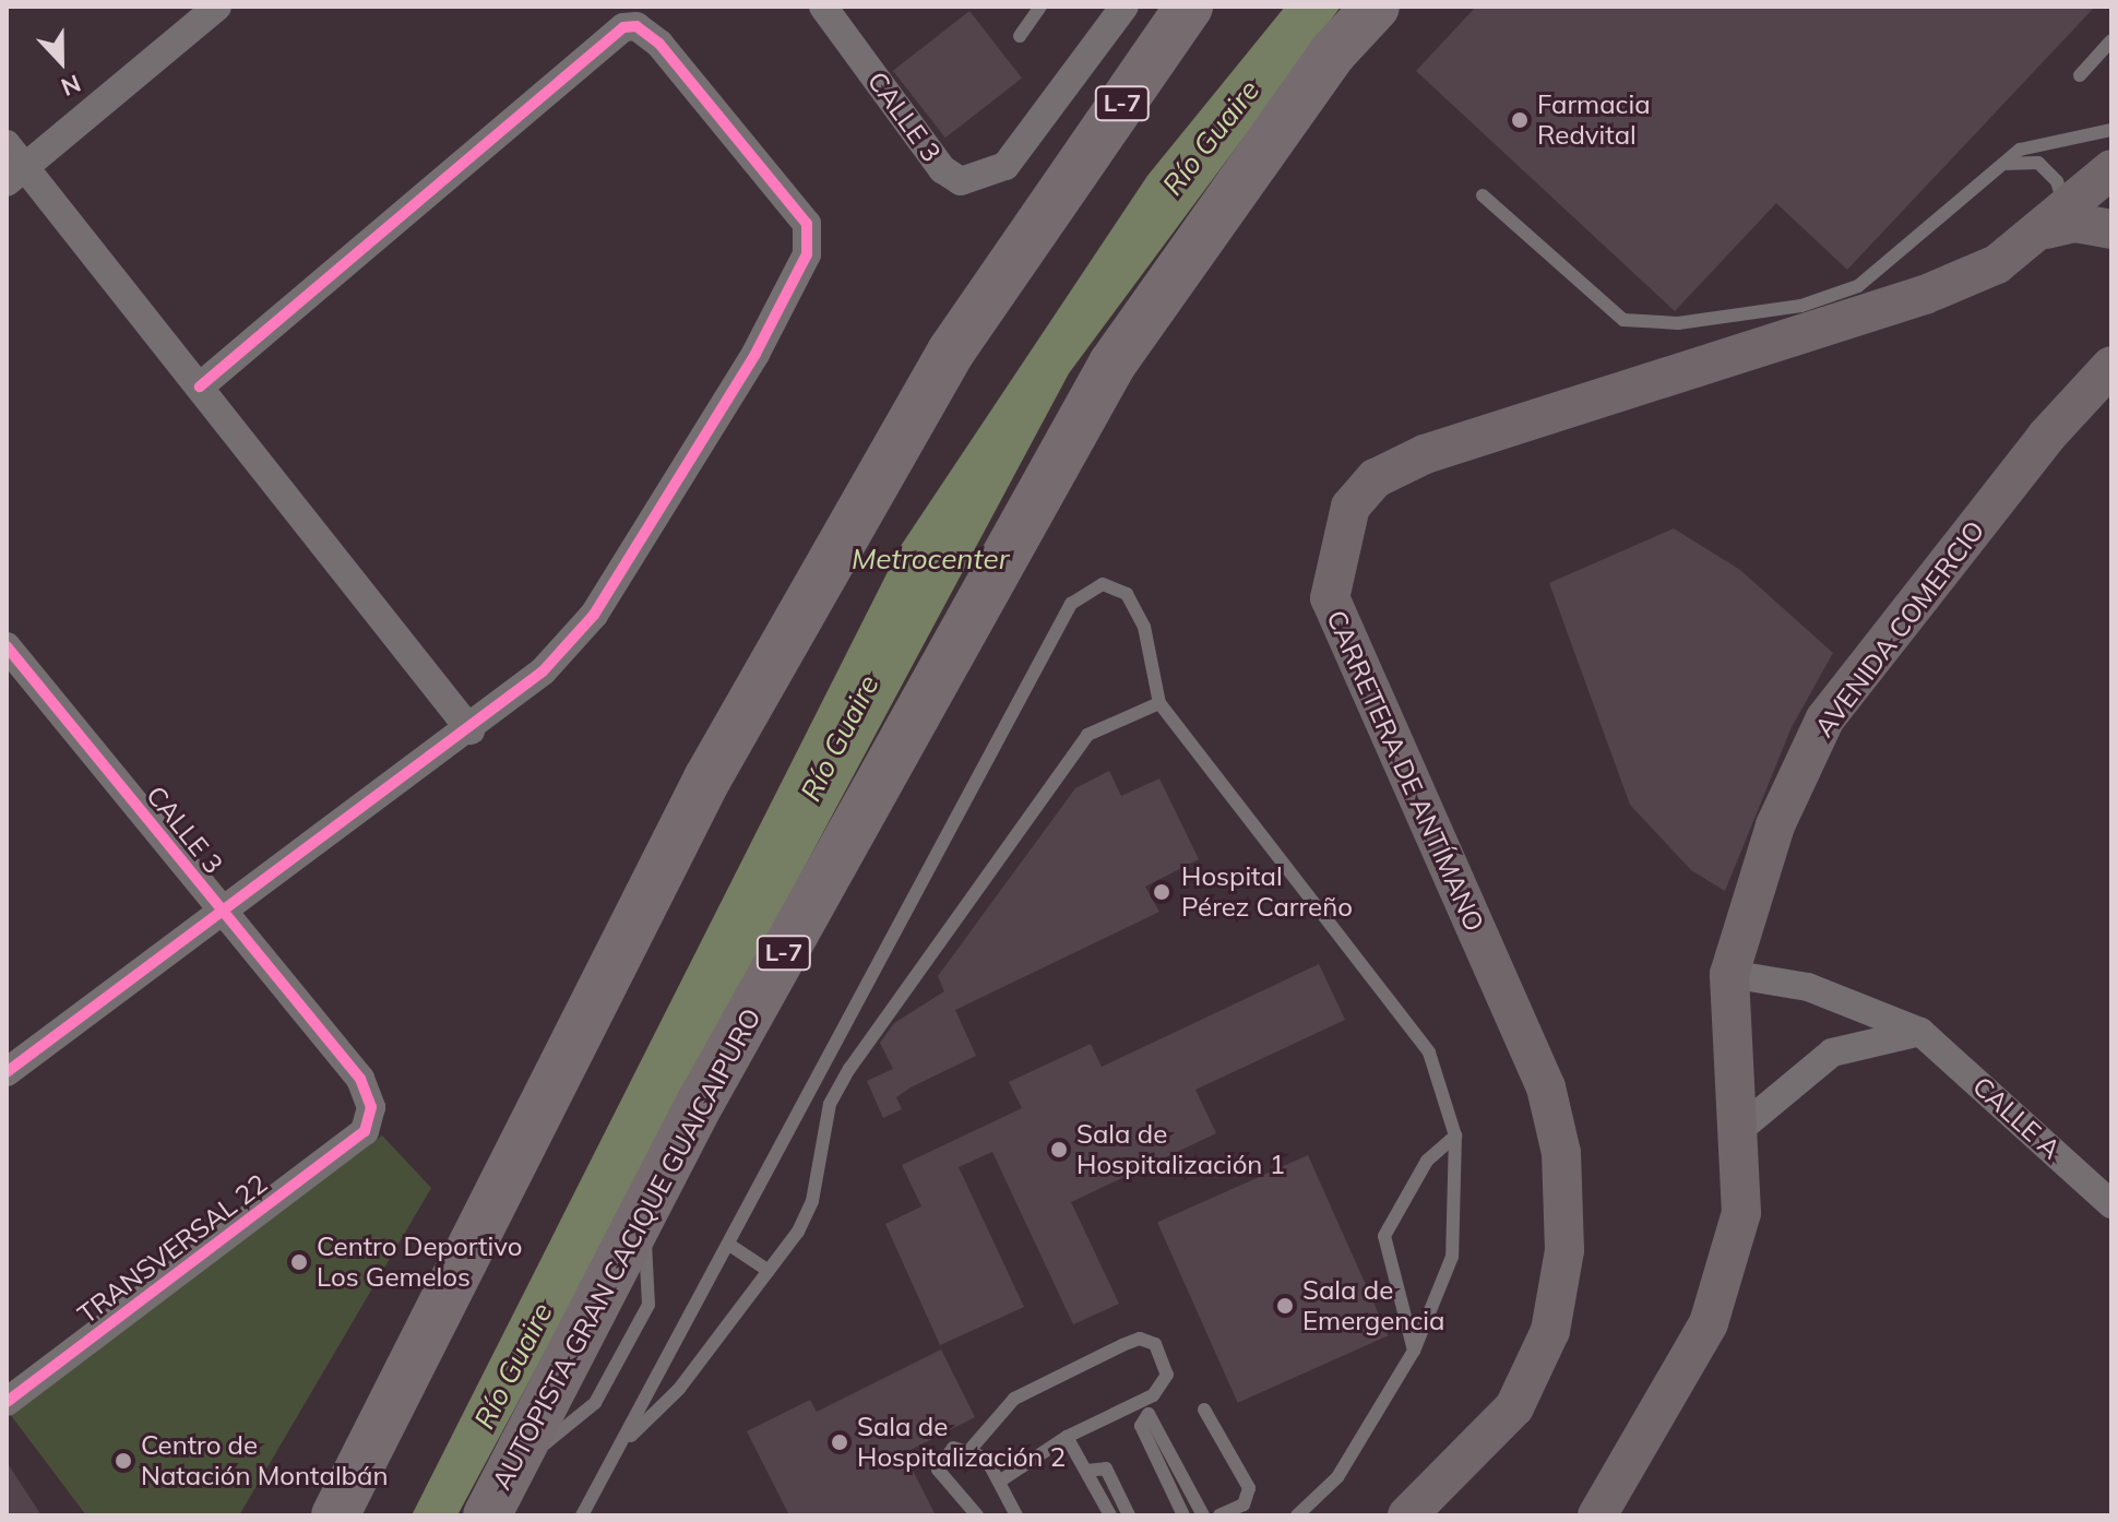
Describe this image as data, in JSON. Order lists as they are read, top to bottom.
{
  "streets": {
    "highway": ["L-7", "AUTOPISTA GRAN CACIQUE GUAICAIPURO"],
    "main road": ["AVENIDA COMERCIO", "CARRETERA DE ANTÍMANO"],
    "street": ["CALLE 3", "CALLE A", "TRANSVERSAL 22"]
  },
  "crossings": [
    ["CALLE 3", "TRANSVERSAL 22"]
  ],
  "water": ["Río Guaire", "Metrocenter"],
  "places": [
    "Farmacia Redvital",
    "Hospital Pérez Carreño",
    "Sala de Hospitalización 1",
    "Centro Deportivo Los Gemelos",
    "Sala de Emergencia",
    "Sala de Hospitalización 2",
    "Centro de Natación Montalbán"
  ],
  "north": "bottom"
}
